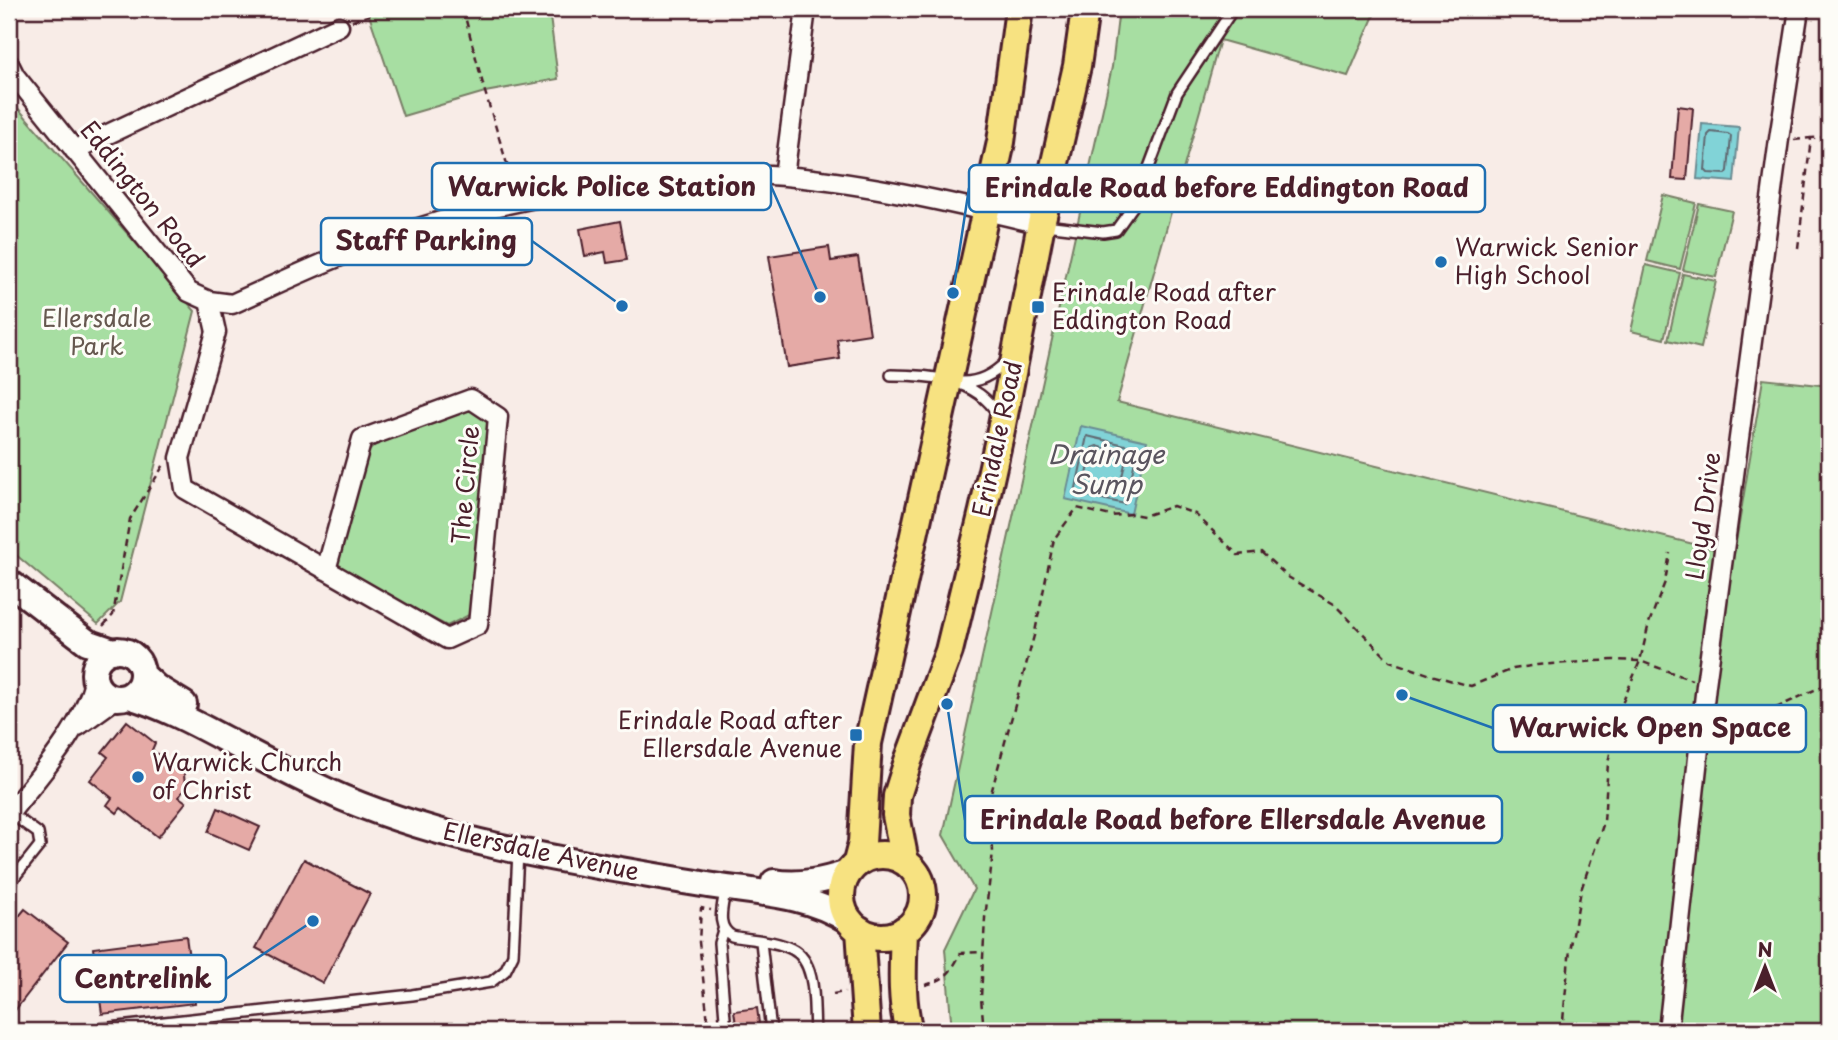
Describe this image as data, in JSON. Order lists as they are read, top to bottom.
{
  "streets": {
    "main road": ["Erindale Road"],
    "street": [
      "Eddington Road",
      "The Circle",
      "Lloyd Drive",
      "Ellersdale Avenue"
    ]
  },
  "crossings": [
    ["Eddington Road", "Erindale Road"],
    ["Eddington Road", "The Circle"],
    ["Erindale Road", "Ellersdale Avenue"]
  ],
  "water": ["Drainage Sump"],
  "parks": ["Ellersdale Park"],
  "places": {
    "other": [
      "Warwick Senior High School",
      "Erindale Road before Eddington Road",
      "Warwick Police Station",
      "Staff Parking",
      "Warwick Open Space",
      "Erindale Road before Ellersdale Avenue",
      "Warwick Church of Christ",
      "Centrelink"
    ],
    "transit": ["Erindale Road after Eddington Road", "Erindale Road after Ellersdale Avenue"]
  },
  "north": "top"
}
